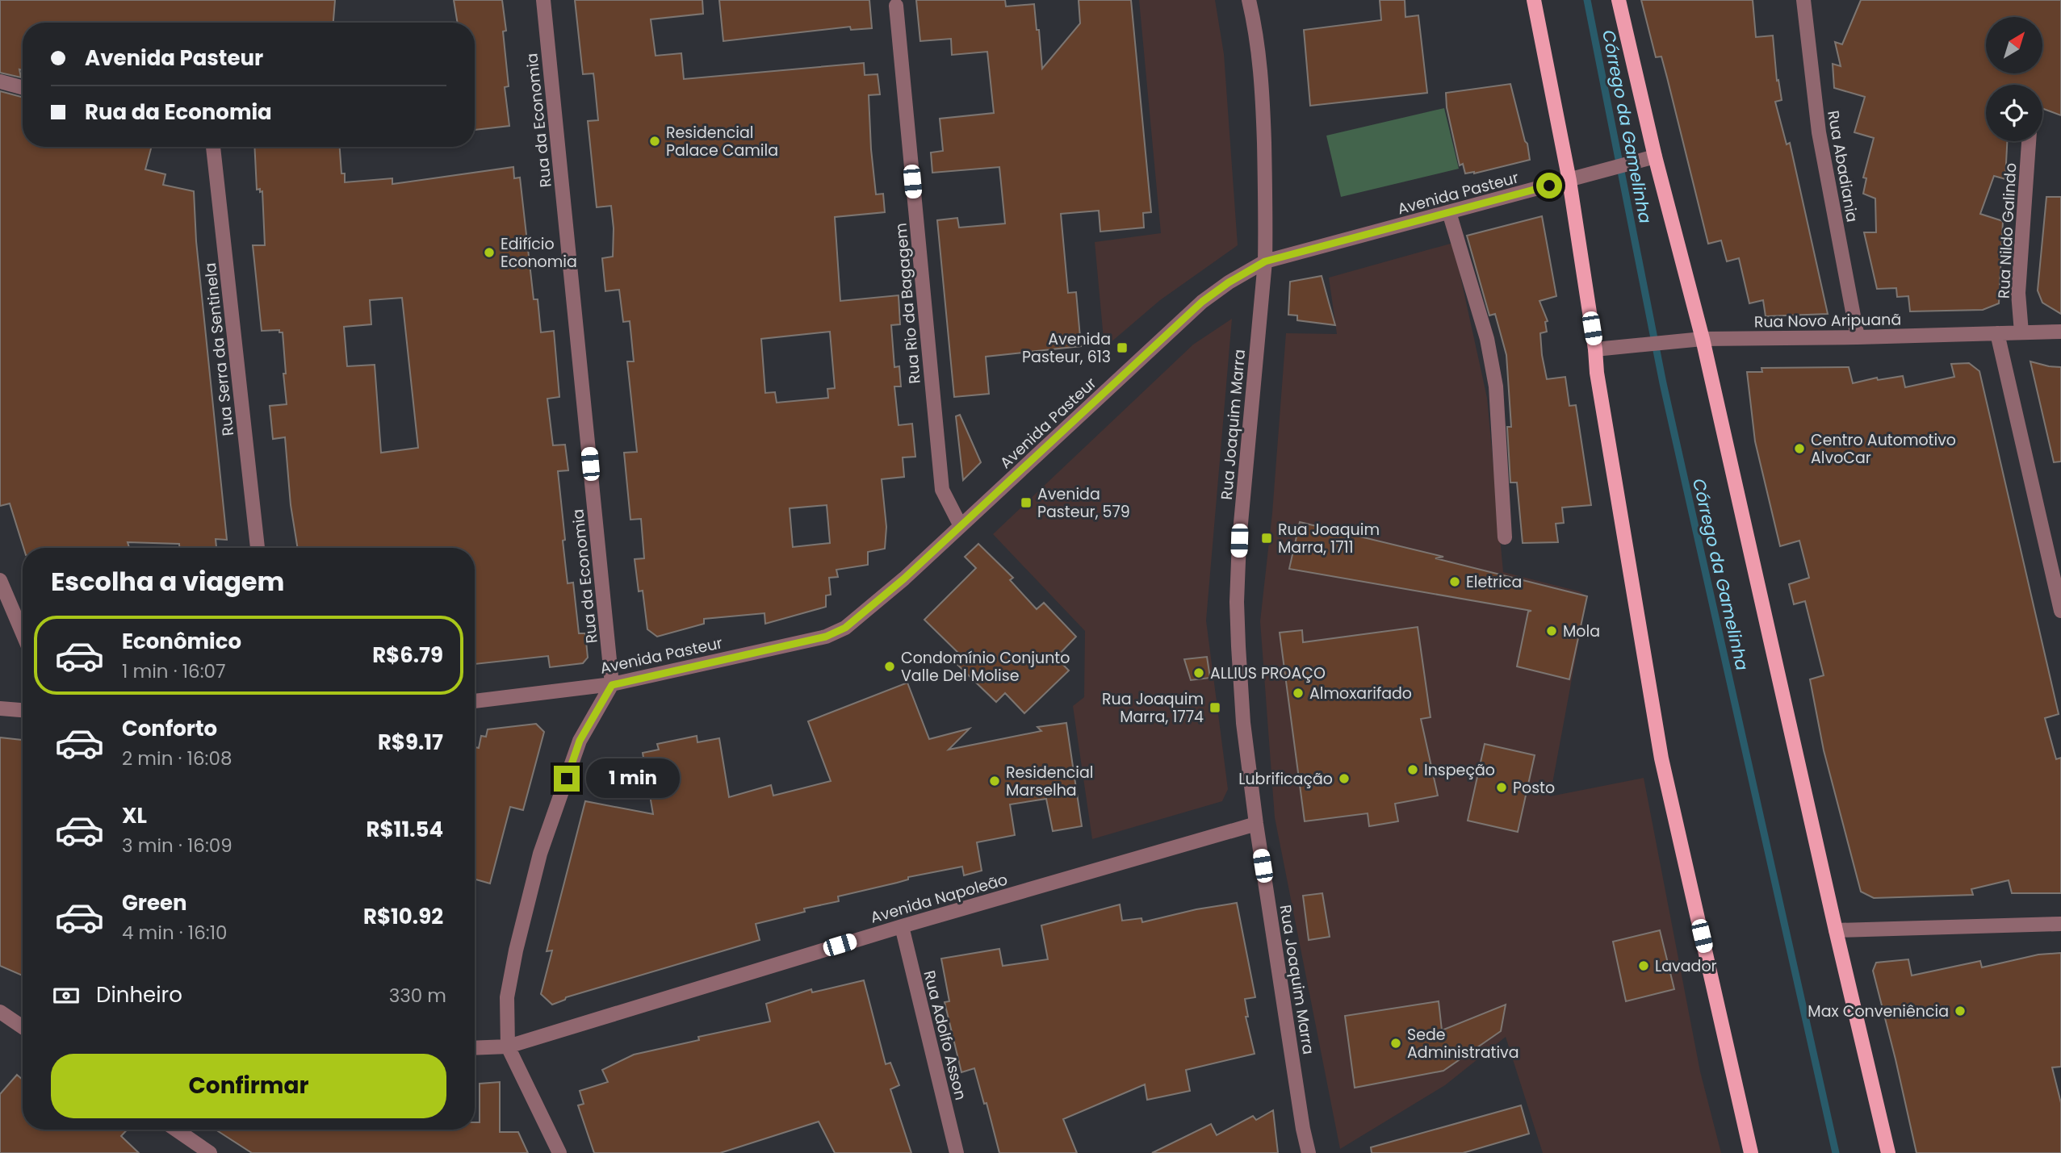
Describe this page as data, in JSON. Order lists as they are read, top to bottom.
{
  "streets": {
    "street": [
      "Rua da Economia",
      "Rua Abadiania",
      "Avenida Pasteur",
      "Rua Nildo Galindo",
      "Rua Rio da Bagagem",
      "Rua Novo Aripuanã",
      "Rua Serra da Sentinela",
      "Rua Joaquim Marra",
      "Avenida Napoleão",
      "Rua Adolfo Asson"
    ]
  },
  "crossings": [
    ["Rua da Economia", "Avenida Pasteur"],
    ["Rua Abadiania", "Rua Novo Aripuanã"],
    ["Avenida Pasteur", "Rua Rio da Bagagem"],
    ["Avenida Pasteur", "Rua Joaquim Marra"],
    ["Rua Nildo Galindo", "Rua Novo Aripuanã"],
    ["Rua Joaquim Marra", "Avenida Napoleão"],
    ["Avenida Napoleão", "Rua Adolfo Asson"]
  ],
  "water": ["Córrego da Gamelinha"],
  "places": {
    "other": [
      "Residencial Palace Camila",
      "Edifício Economia",
      "Centro Automotivo AlvoCar",
      "Eletrica",
      "Mola",
      "Condomínio Conjunto Valle Del Molise",
      "ALLIUS PROAÇO",
      "Almoxarifado",
      "Inspeção",
      "Lubrificação",
      "Residencial Marselha",
      "Posto",
      "Lavador",
      "Max Conveniência",
      "Sede Administrativa"
    ],
    "transit": [
      "Avenida Pasteur, 613",
      "Avenida Pasteur, 579",
      "Rua Joaquim Marra, 1711",
      "Rua Joaquim Marra, 1774"
    ]
  },
  "north": "top right",
  "page": {
    "banner": ["Avenida Pasteur", "Rua da Economia"],
    "heading": "Escolha a viagem",
    "list": [
      {
        "name": "Econômico",
        "note": "1 min · 16:07",
        "value": "R$6.79"
      },
      {
        "name": "Conforto",
        "note": "2 min · 16:08",
        "value": "R$9.17"
      },
      {
        "name": "XL",
        "note": "3 min · 16:09",
        "value": "R$11.54"
      },
      {
        "name": "Green",
        "note": "4 min · 16:10",
        "value": "R$10.92"
      }
    ],
    "bubble": "1 min",
    "pay": ["Dinheiro", "330 m"],
    "buttons": "Confirmar"
  }
}
